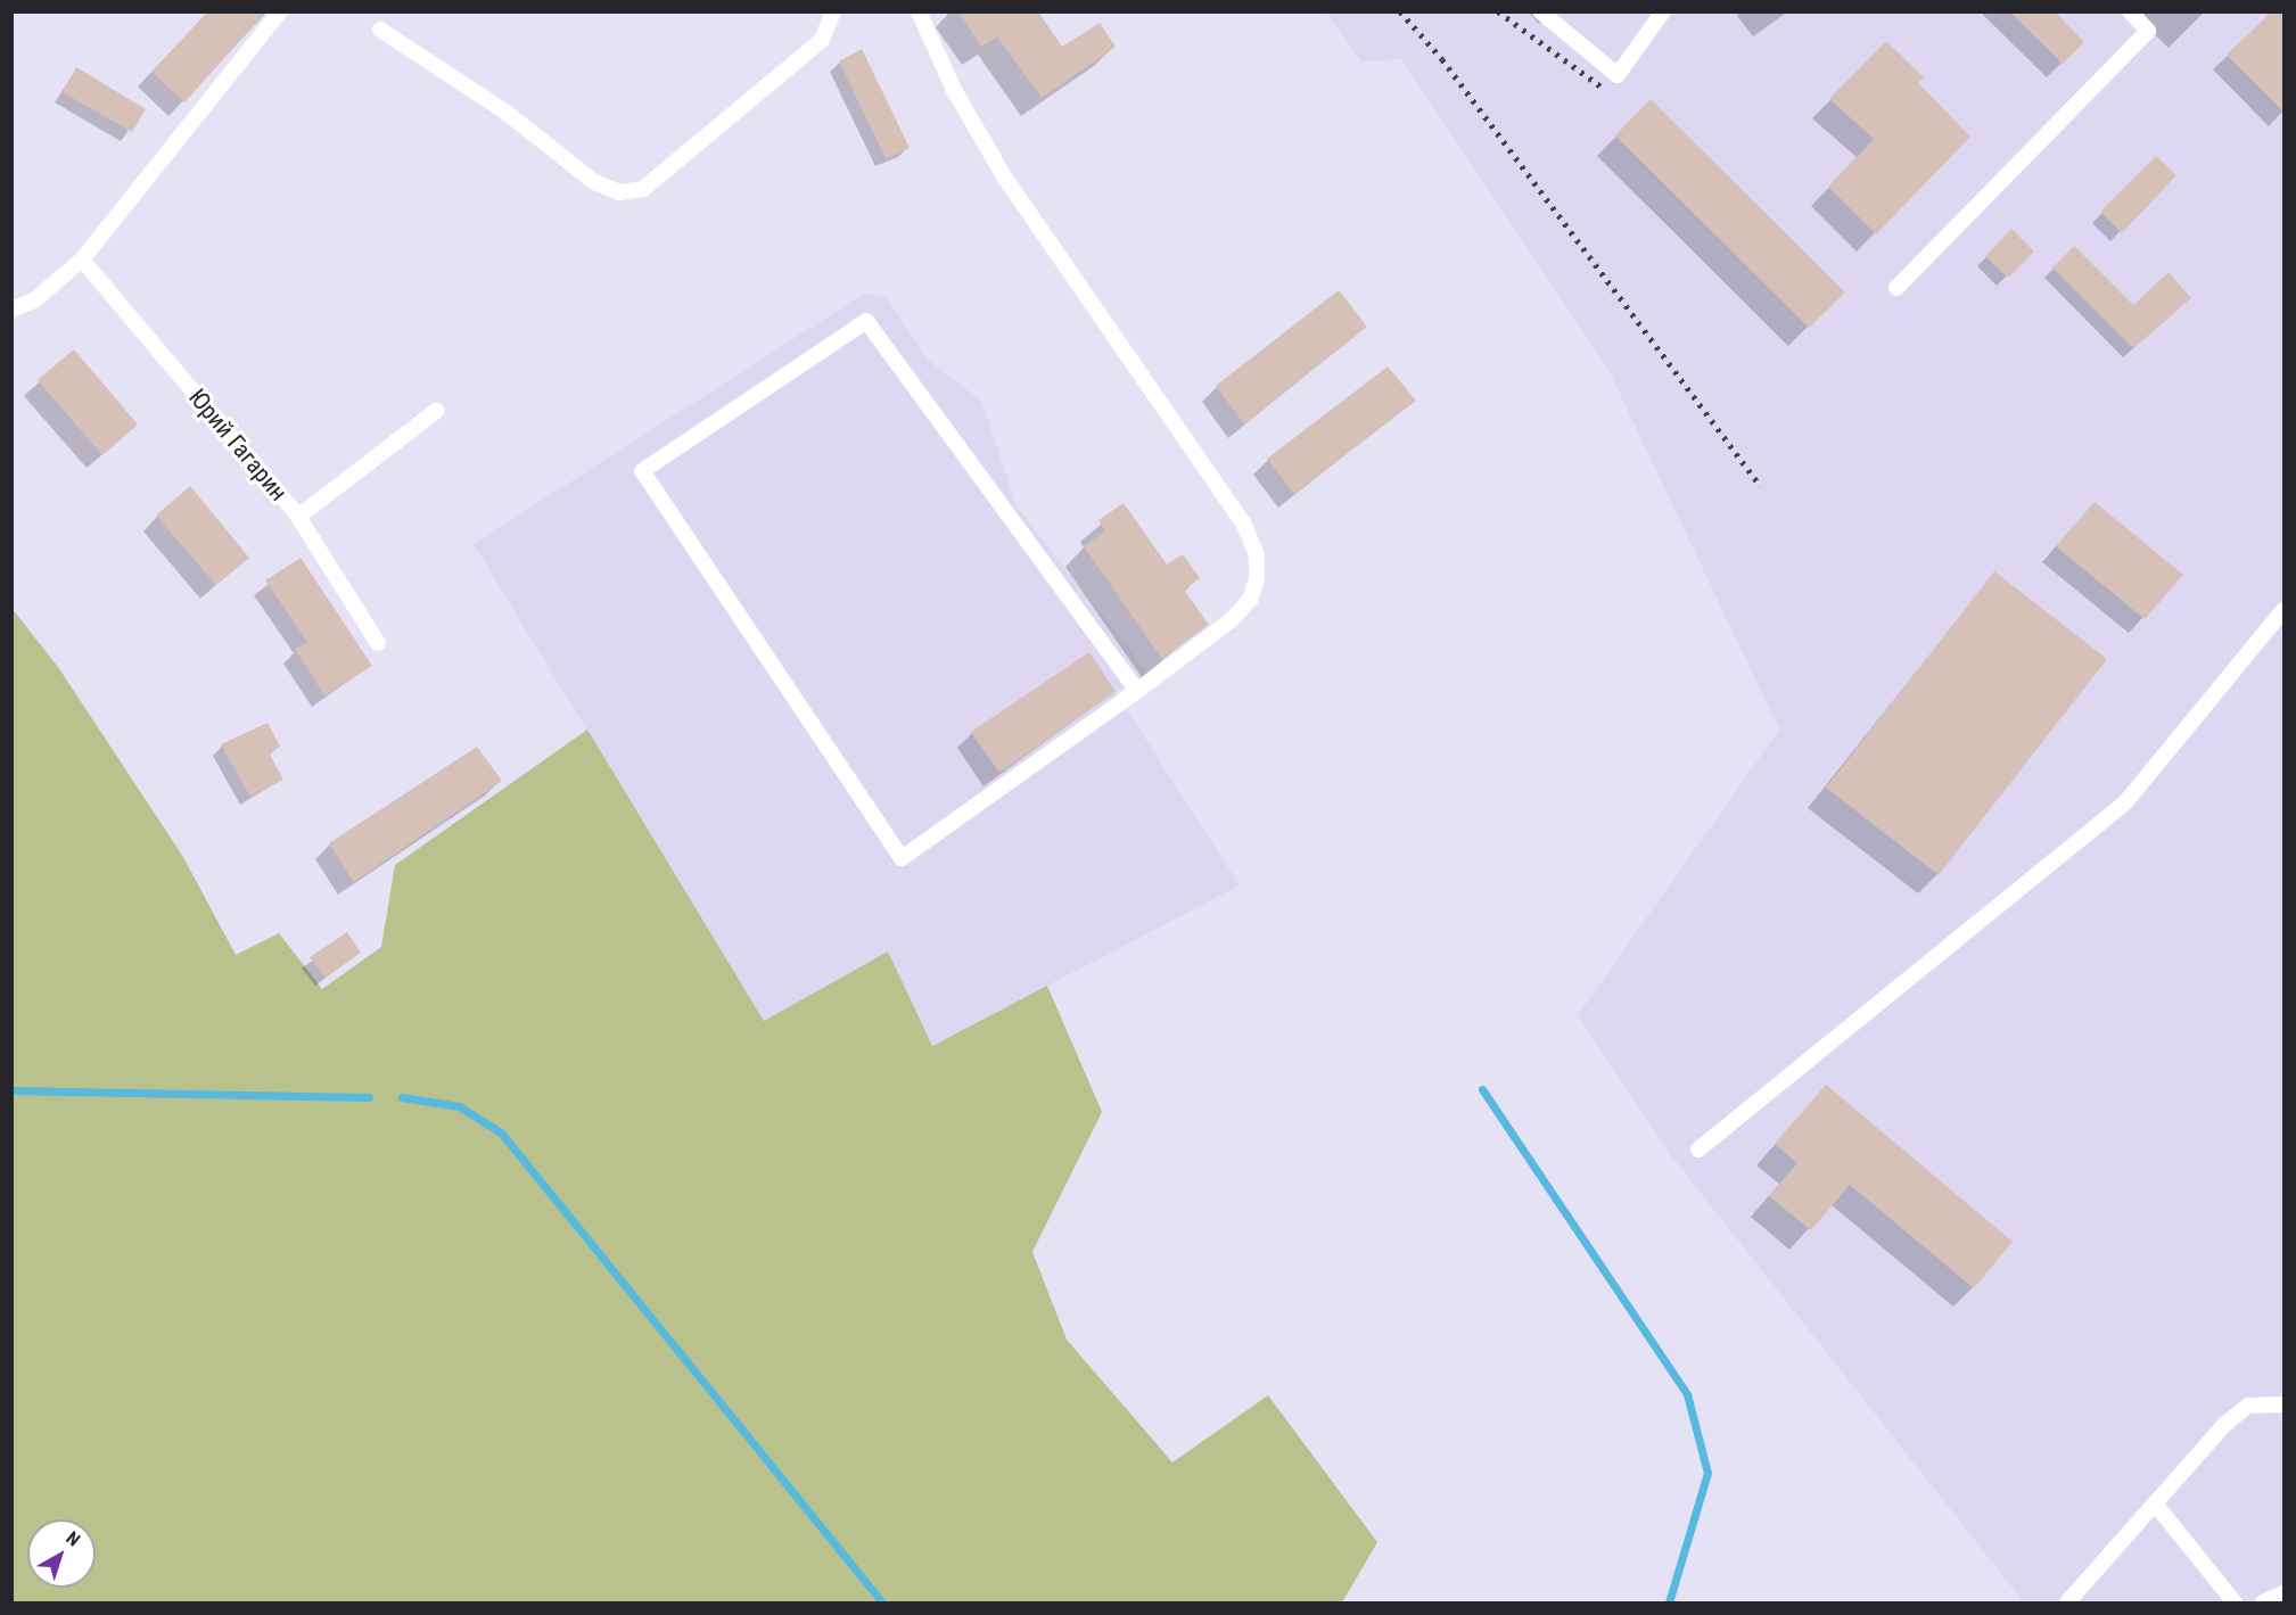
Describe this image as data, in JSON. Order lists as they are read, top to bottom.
{
  "streets": {
    "lane": ["Юрий Гагарин"]
  },
  "north": "top right"
}
